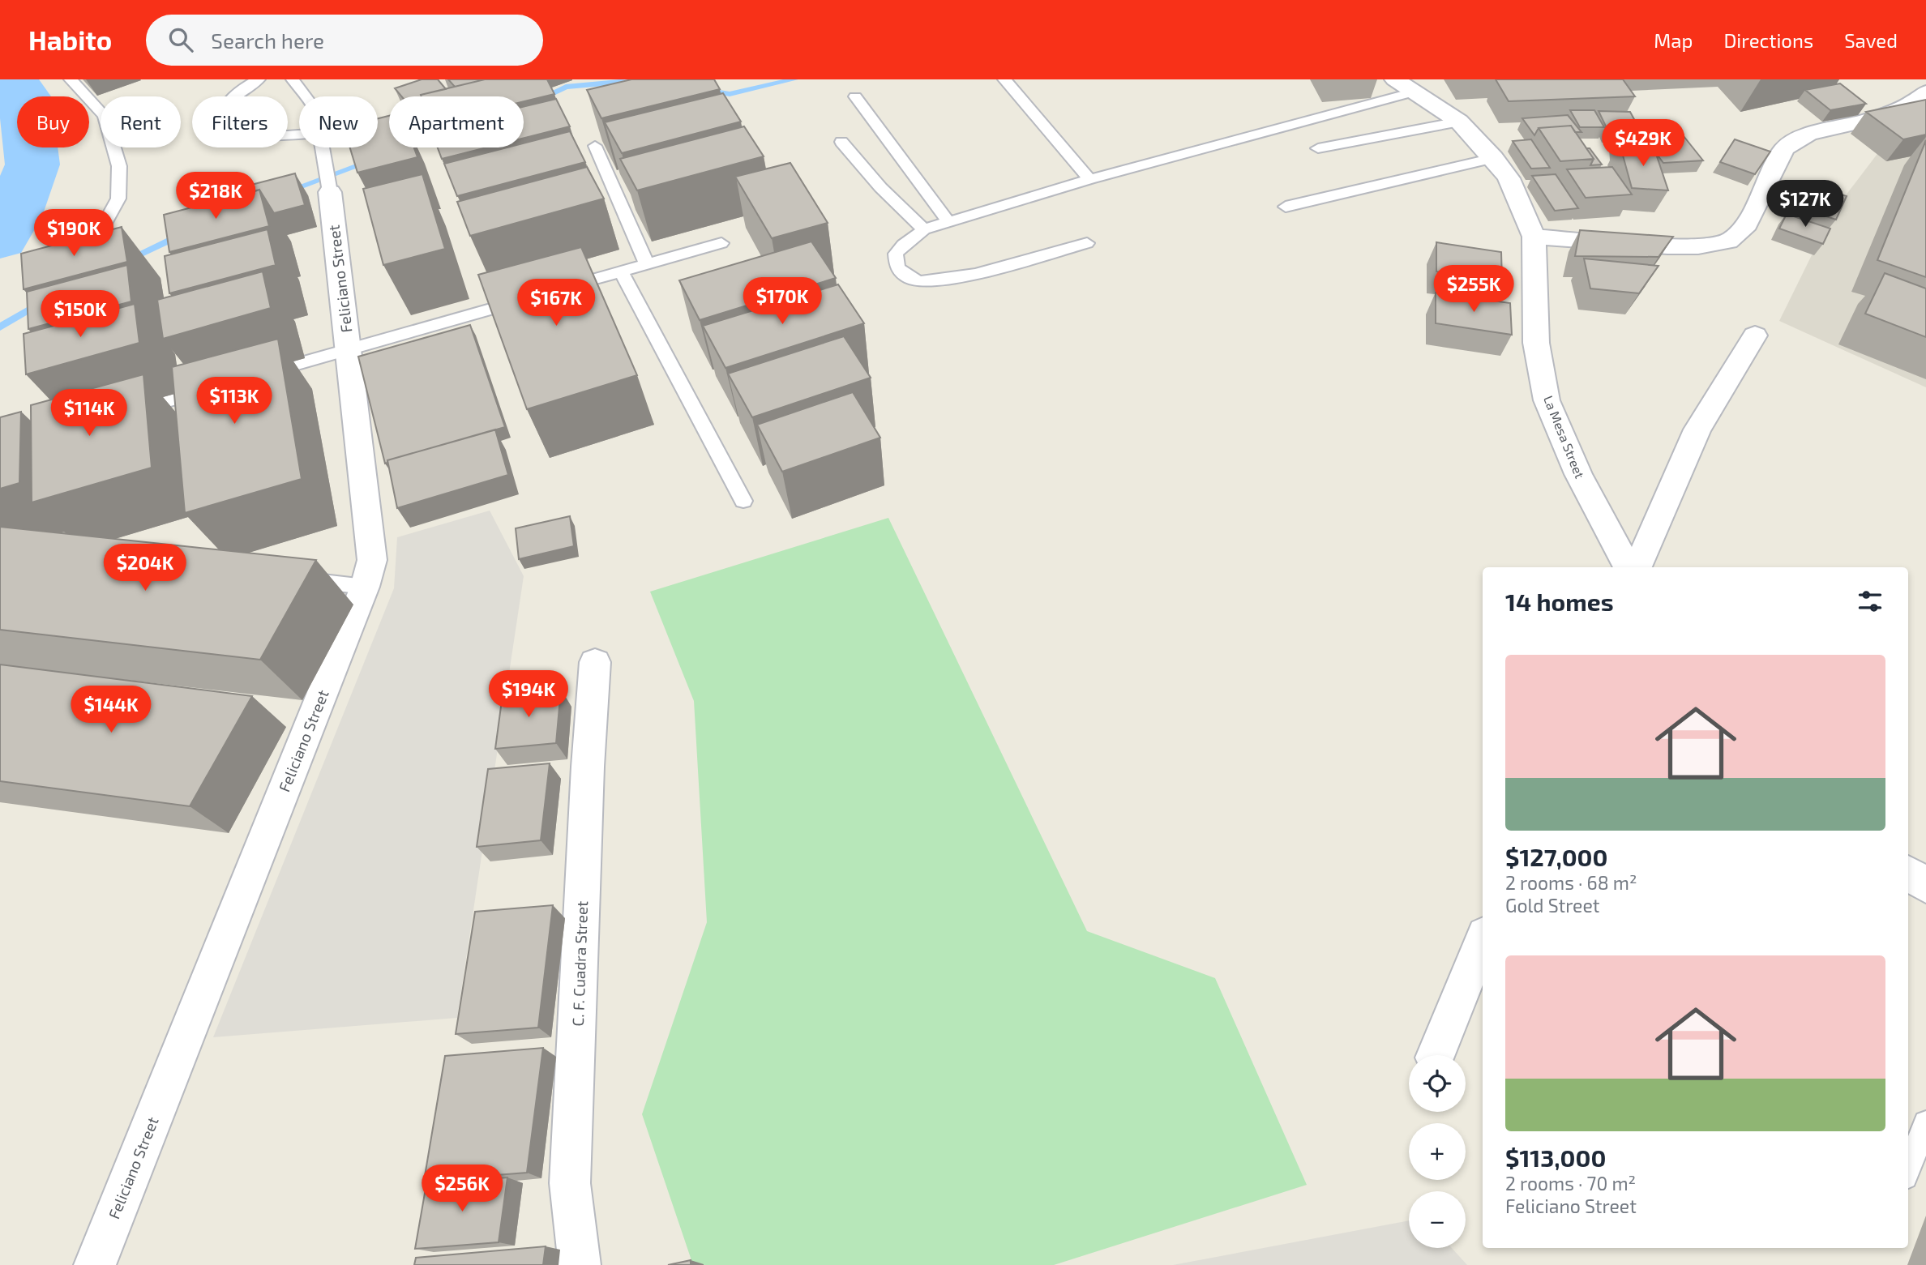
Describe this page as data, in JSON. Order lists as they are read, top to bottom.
{
  "streets": {
    "street": ["Feliciano Street", "La Mesa Street", "C. F. Cuadra Street"]
  },
  "page": {
    "header": "Habito",
    "search": "Search here",
    "nav": ["Map", "Directions", "Saved"],
    "chip": [
      "Buy",
      "Rent",
      "Filters",
      "New",
      "Apartment"
    ],
    "price": [
      "$429K",
      "$218K",
      "$127K",
      "$190K",
      "$255K",
      "$170K",
      "$167K",
      "$150K",
      "$113K",
      "$114K",
      "$204K",
      "$194K",
      "$144K",
      "$256K"
    ],
    "heading": "14 homes",
    "list": [
      {
        "name": "$127,000",
        "note": "2 rooms · 68 m² · Gold Street"
      },
      {
        "name": "$113,000",
        "note": "2 rooms · 70 m² · Feliciano Street"
      }
    ],
    "map_buttons": ["+", "−"]
  }
}
